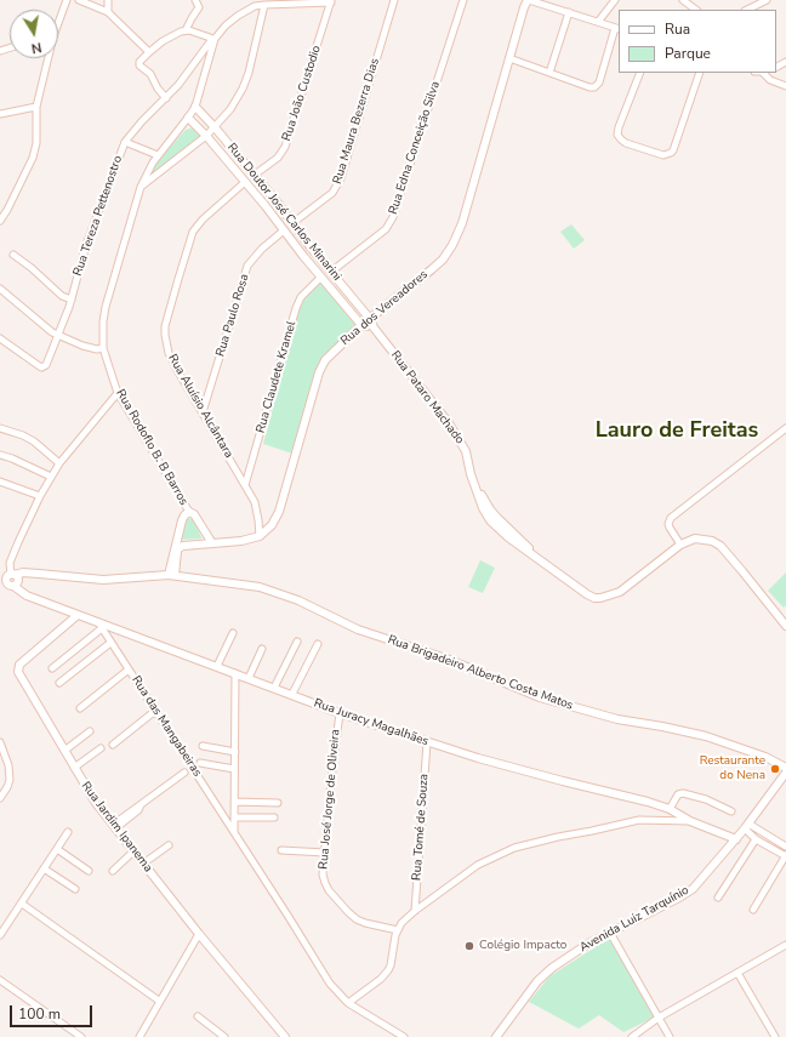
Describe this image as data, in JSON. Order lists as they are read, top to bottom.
{
  "streets": {
    "street": [
      "Rua João Custodio",
      "Rua Maura Bezerra Dias",
      "Rua Edna Conceição Silva",
      "Rua Doutor José Carlos Minarini",
      "Rua Tereza Pettenostro",
      "Rua dos Vereadores",
      "Rua Paulo Rosa",
      "Rua Claudete Kramel",
      "Rua Pataro Machado",
      "Rua Aluísio Alcântara",
      "Rua Rodoflo B. B Barros",
      "Rua Brigadeiro Alberto Costa Matos",
      "Rua Juracy Magalhães",
      "Rua das Mangabeiras",
      "Rua José Jorge de Oliveira",
      "Rua Jardim Ipanema",
      "Rua Tomé de Souza",
      "Avenida Luiz Tarquínio"
    ]
  },
  "crossings": [
    ["Rua João Custodio", "Rua Doutor José Carlos Minarini"],
    ["Rua João Custodio", "Rua Tereza Pettenostro"],
    ["Rua Maura Bezerra Dias", "Rua Doutor José Carlos Minarini"],
    ["Rua Edna Conceição Silva", "Rua Doutor José Carlos Minarini"],
    ["Rua Doutor José Carlos Minarini", "Rua dos Vereadores"],
    ["Rua Doutor José Carlos Minarini", "Rua Paulo Rosa"],
    ["Rua Doutor José Carlos Minarini", "Rua Claudete Kramel"],
    ["Rua Doutor José Carlos Minarini", "Rua Pataro Machado"],
    ["Rua Doutor José Carlos Minarini", "Rua Aluísio Alcântara"],
    ["Rua Doutor José Carlos Minarini", "Rua Rodoflo B. B Barros"],
    ["Rua Tereza Pettenostro", "Rua Rodoflo B. B Barros"],
    ["Rua dos Vereadores", "Rua Pataro Machado"],
    ["Rua dos Vereadores", "Rua Aluísio Alcântara"],
    ["Rua Paulo Rosa", "Rua Aluísio Alcântara"],
    ["Rua Claudete Kramel", "Rua Aluísio Alcântara"],
    ["Rua Brigadeiro Alberto Costa Matos", "Rua Juracy Magalhães"],
    ["Rua Juracy Magalhães", "Rua das Mangabeiras"],
    ["Rua Juracy Magalhães", "Rua José Jorge de Oliveira"],
    ["Rua Juracy Magalhães", "Rua Jardim Ipanema"],
    ["Rua Juracy Magalhães", "Rua Tomé de Souza"],
    ["Rua Juracy Magalhães", "Avenida Luiz Tarquínio"]
  ],
  "districts": ["Lauro de Freitas"],
  "places": ["Restaurante do Nena", "Colégio Impacto"],
  "legend": ["Rua", "Parque"],
  "scale_bar": "100 m",
  "north": "bottom"
}
